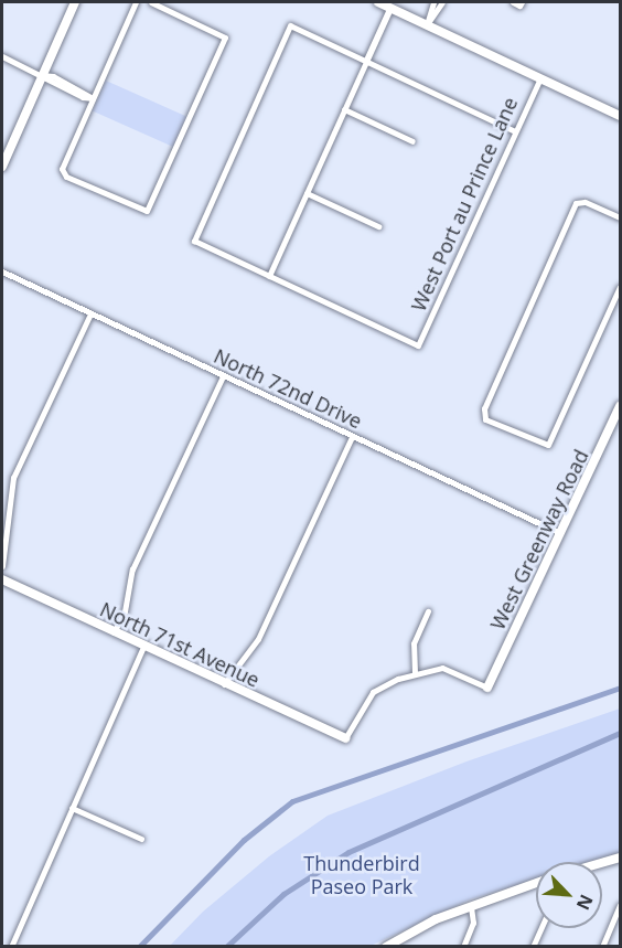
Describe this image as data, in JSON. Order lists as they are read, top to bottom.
{
  "streets": {
    "street": [
      "West Port au Prince Lane",
      "North 72nd Drive",
      "West Greenway Road",
      "North 71st Avenue"
    ]
  },
  "crossings": [
    ["North 72nd Drive", "West Greenway Road"]
  ],
  "parks": ["Thunderbird Paseo Park"],
  "north": "bottom right"
}
